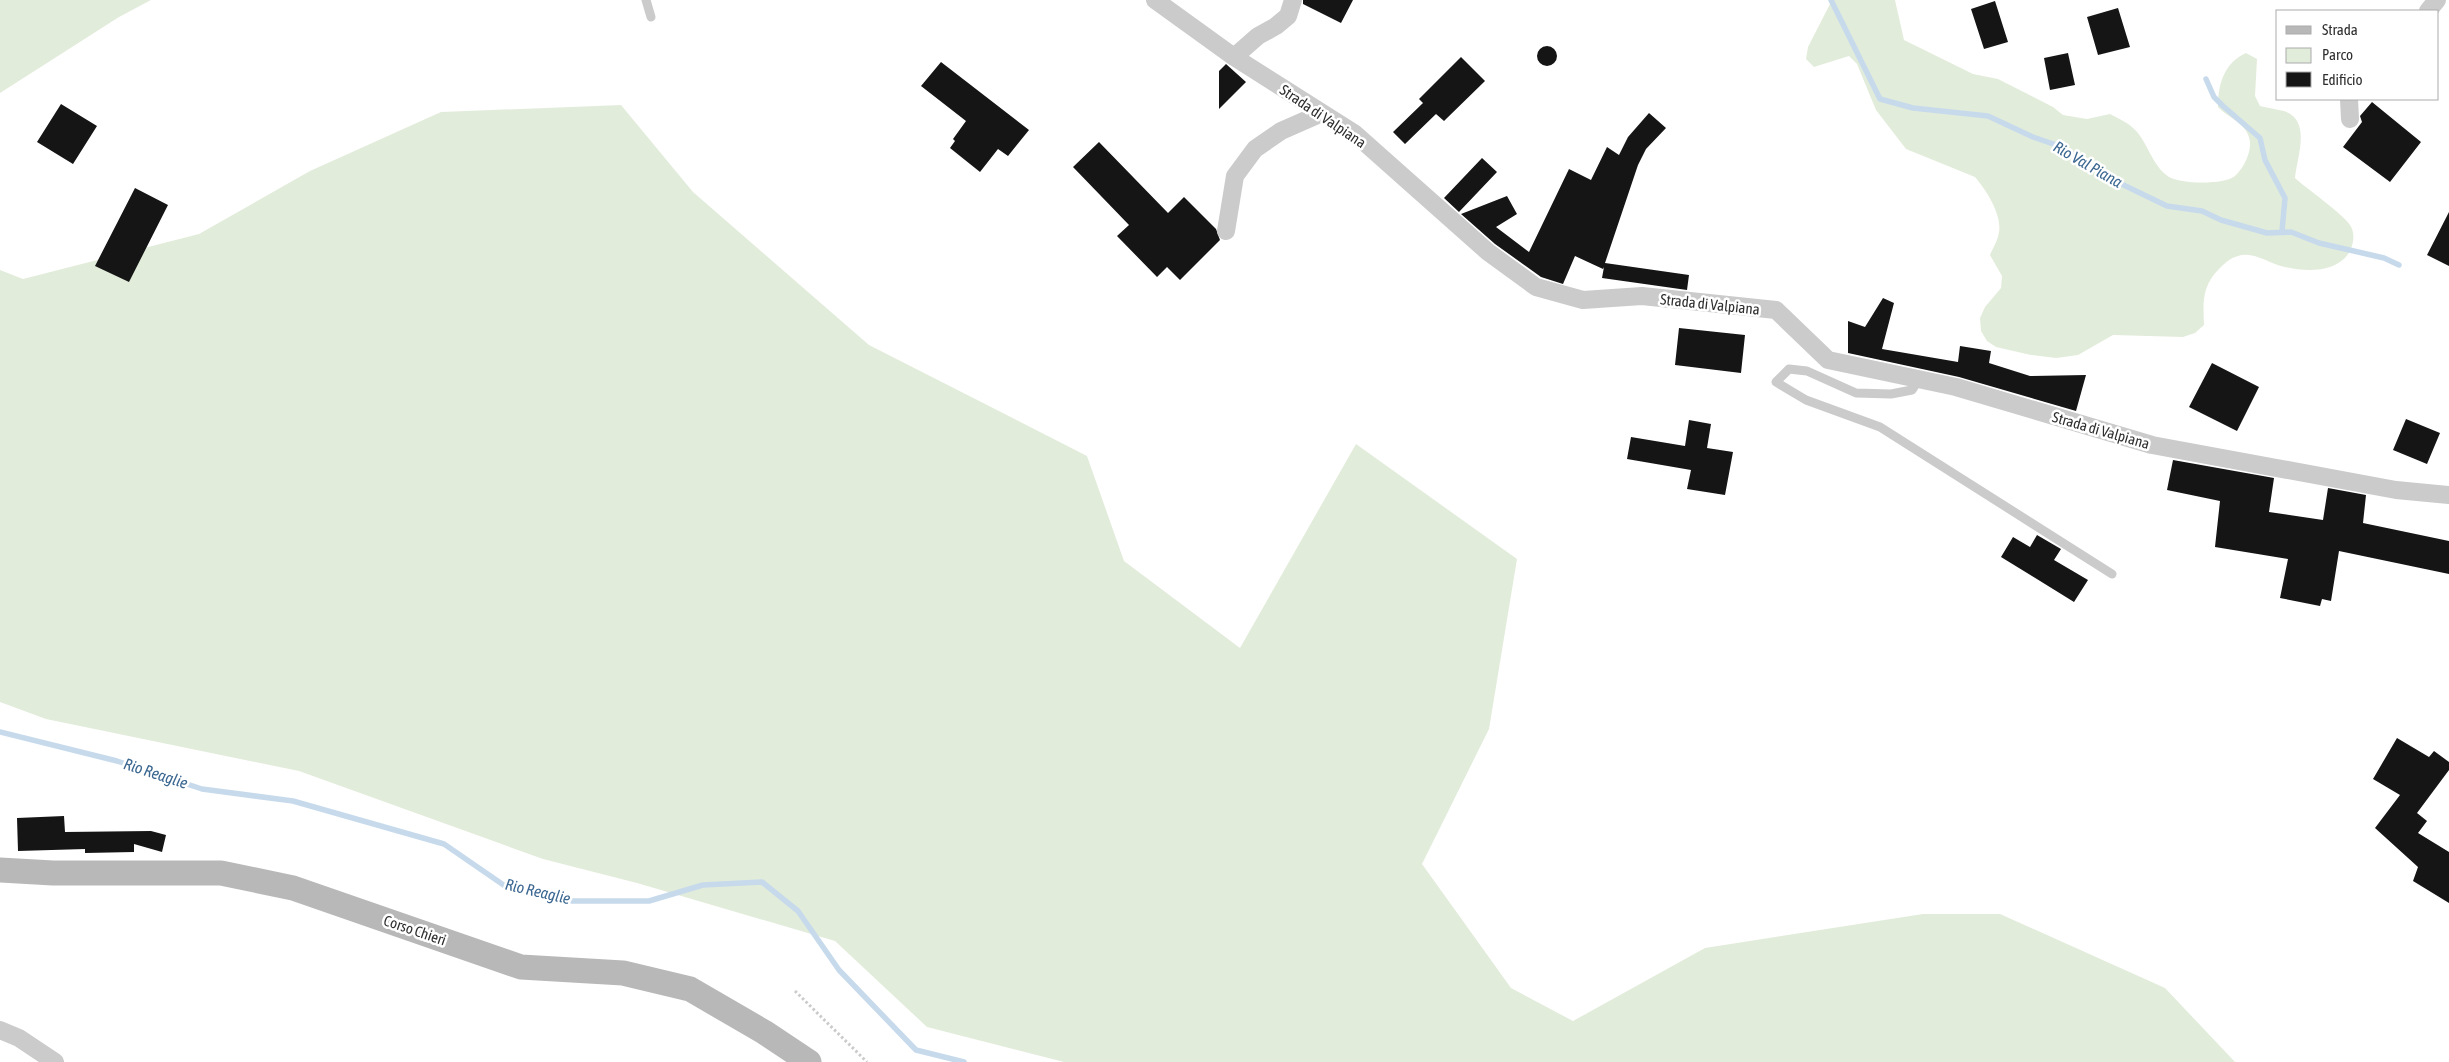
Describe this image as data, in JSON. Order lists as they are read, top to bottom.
{
  "streets": {
    "main road": ["Corso Chieri"],
    "street": ["Strada di Valpiana"]
  },
  "water": ["Rio Val Piana", "Rio Reaglie"],
  "legend": ["Strada", "Parco", "Edificio"]
}
